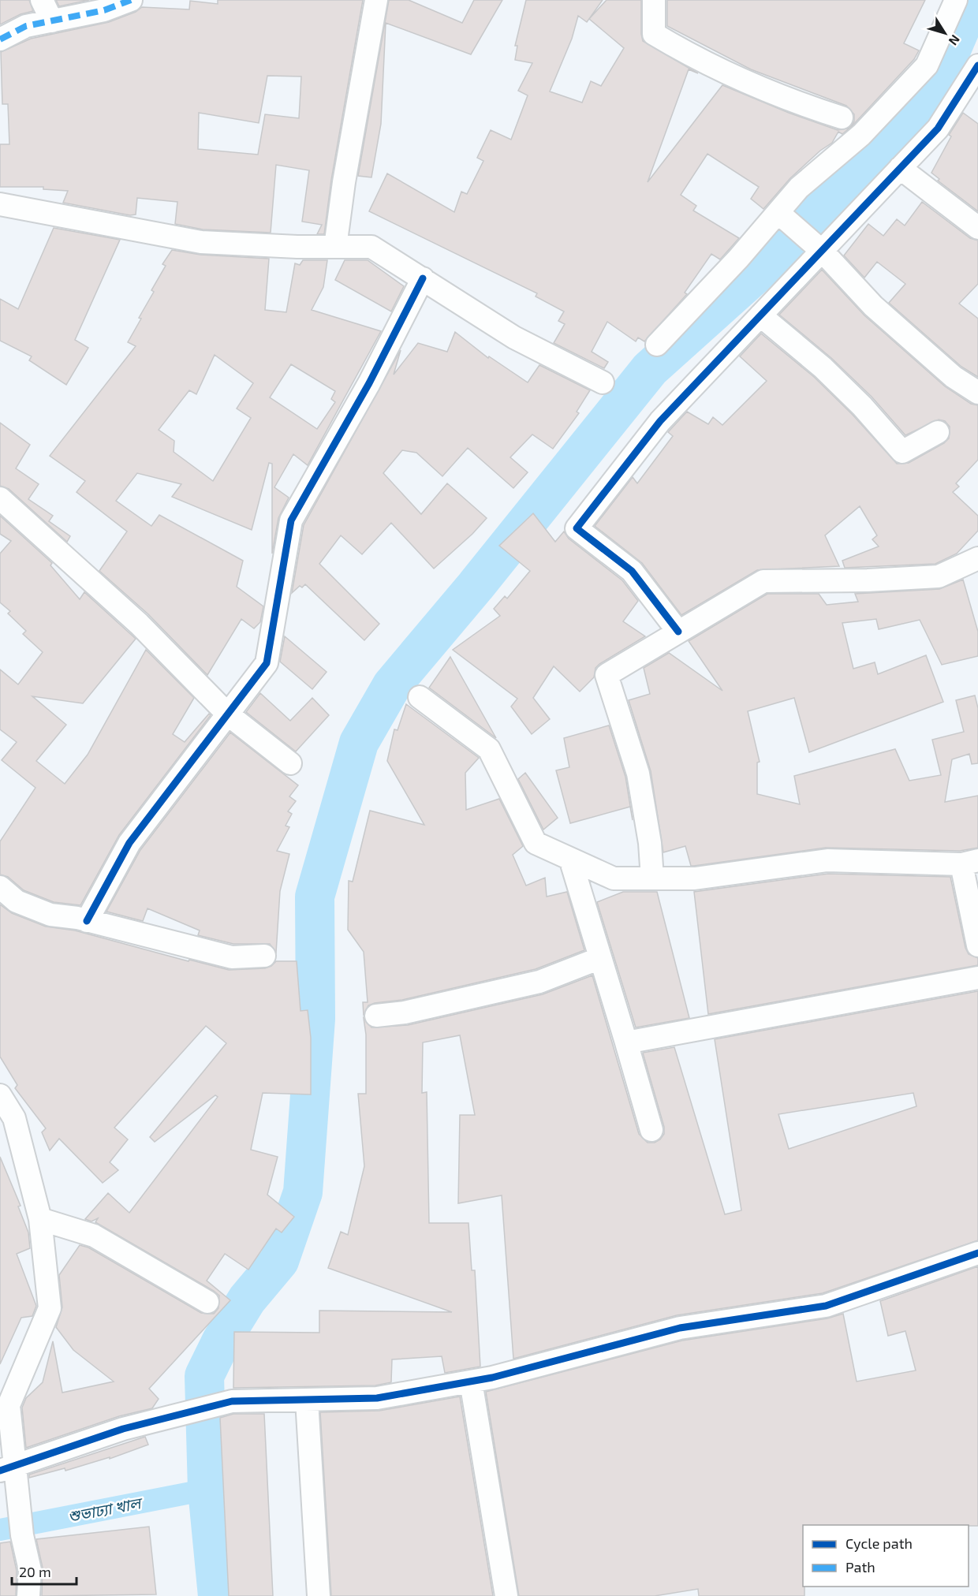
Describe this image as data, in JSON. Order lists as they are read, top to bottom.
{
  "water": ["শুভাঢ্যা খাল"],
  "legend": ["Cycle path", "Path"],
  "scale_bar": "20 m",
  "north": "bottom right"
}
